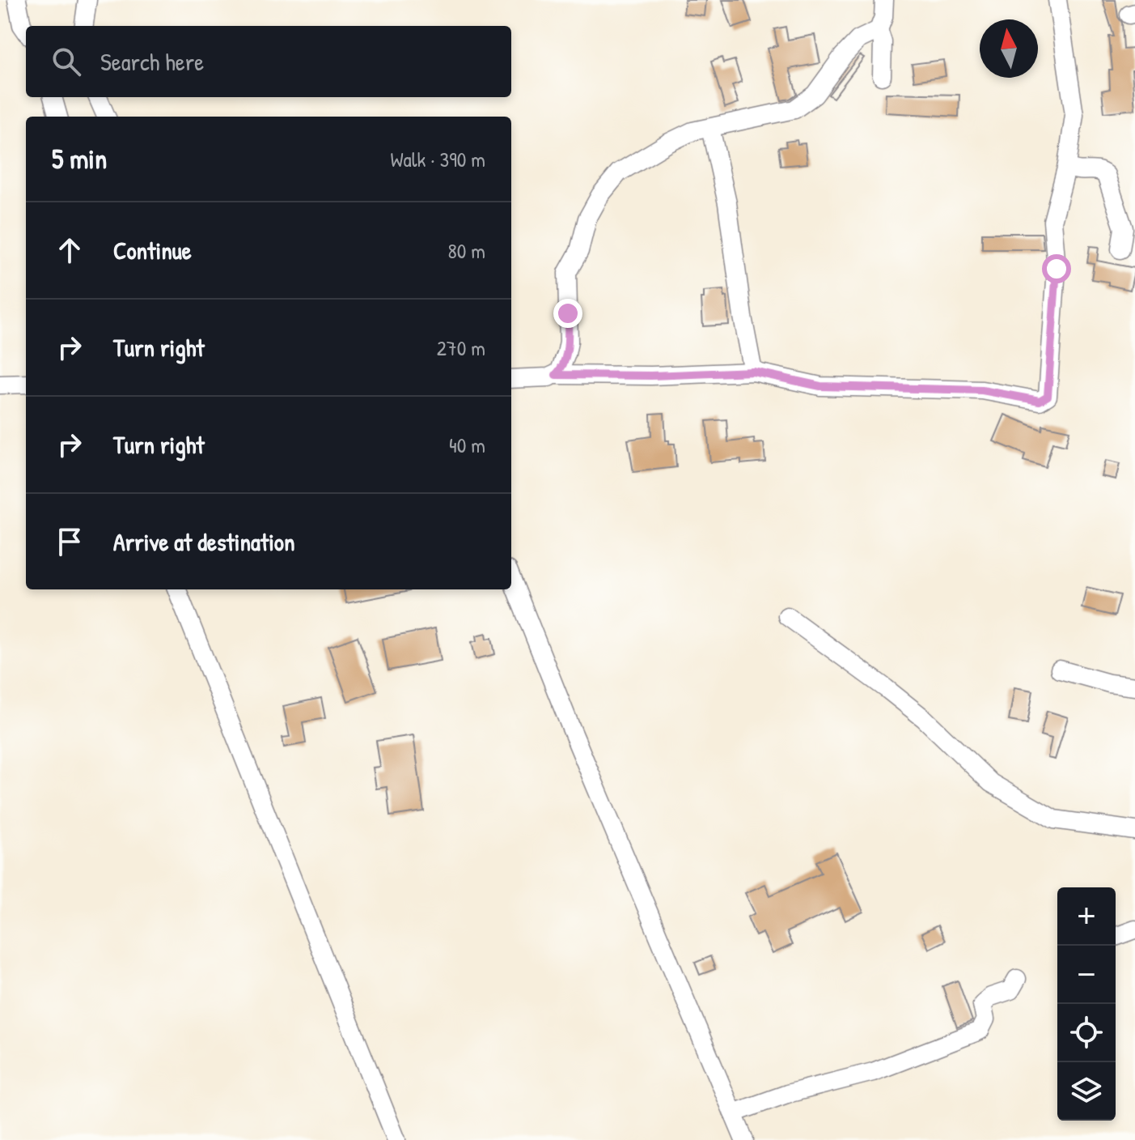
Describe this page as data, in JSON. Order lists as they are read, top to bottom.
{
  "north": "top",
  "page": {
    "search": "Search here",
    "heading": ["5 min", "Walk · 390 m"],
    "list": [
      ["Continue", "80 m"],
      ["Turn right", "270 m"],
      ["Turn right", "40 m"],
      "Arrive at destination"
    ],
    "map_buttons": ["+", "−"]
  }
}
